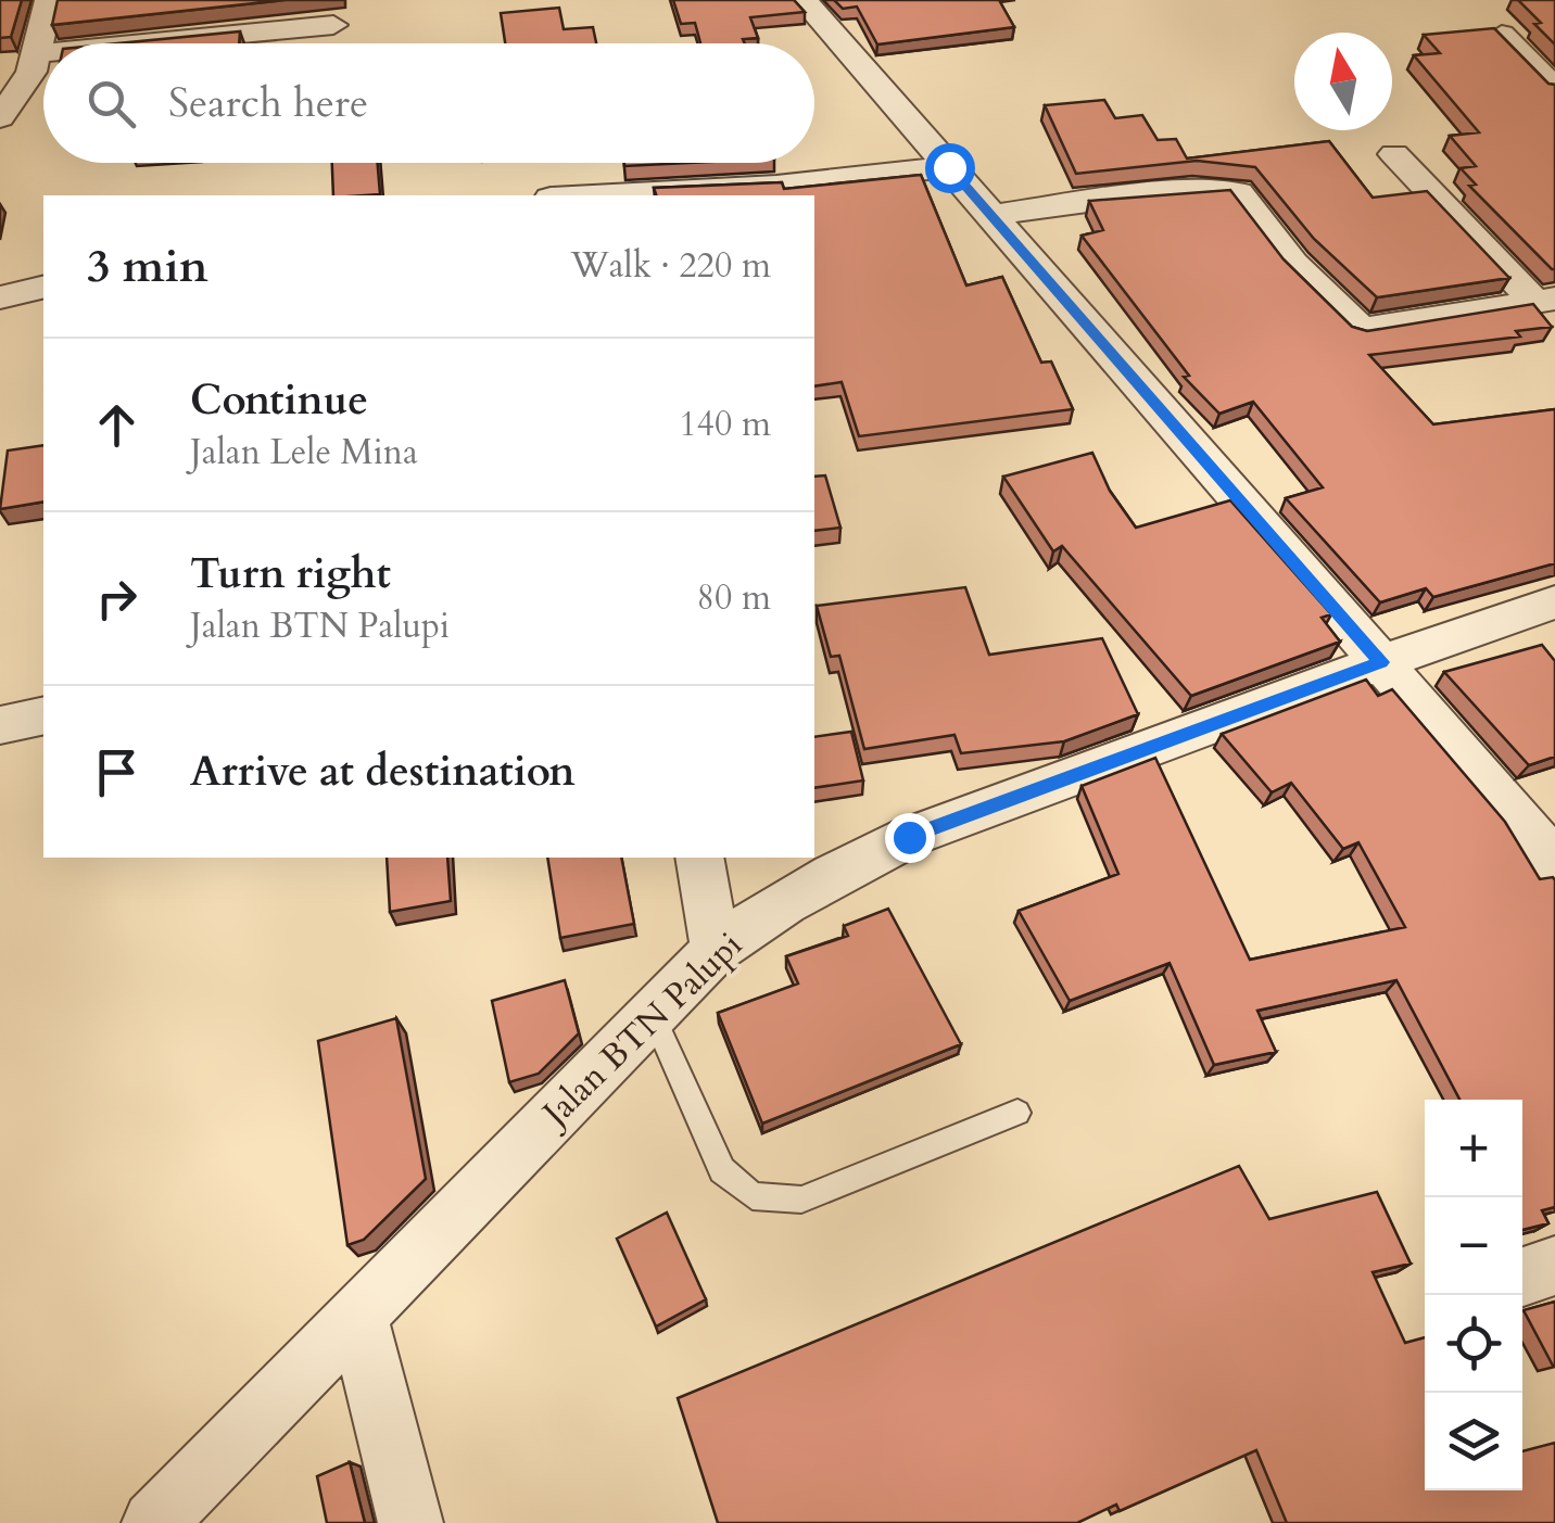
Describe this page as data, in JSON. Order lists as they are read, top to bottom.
{
  "streets": {
    "street": ["Jalan BTN Palupi"]
  },
  "north": "top",
  "page": {
    "search": "Search here",
    "heading": ["3 min", "Walk · 220 m"],
    "list": [
      ["Continue", "Jalan Lele Mina", "140 m"],
      ["Turn right", "Jalan BTN Palupi", "80 m"],
      "Arrive at destination"
    ],
    "map_buttons": ["+", "−"]
  }
}
